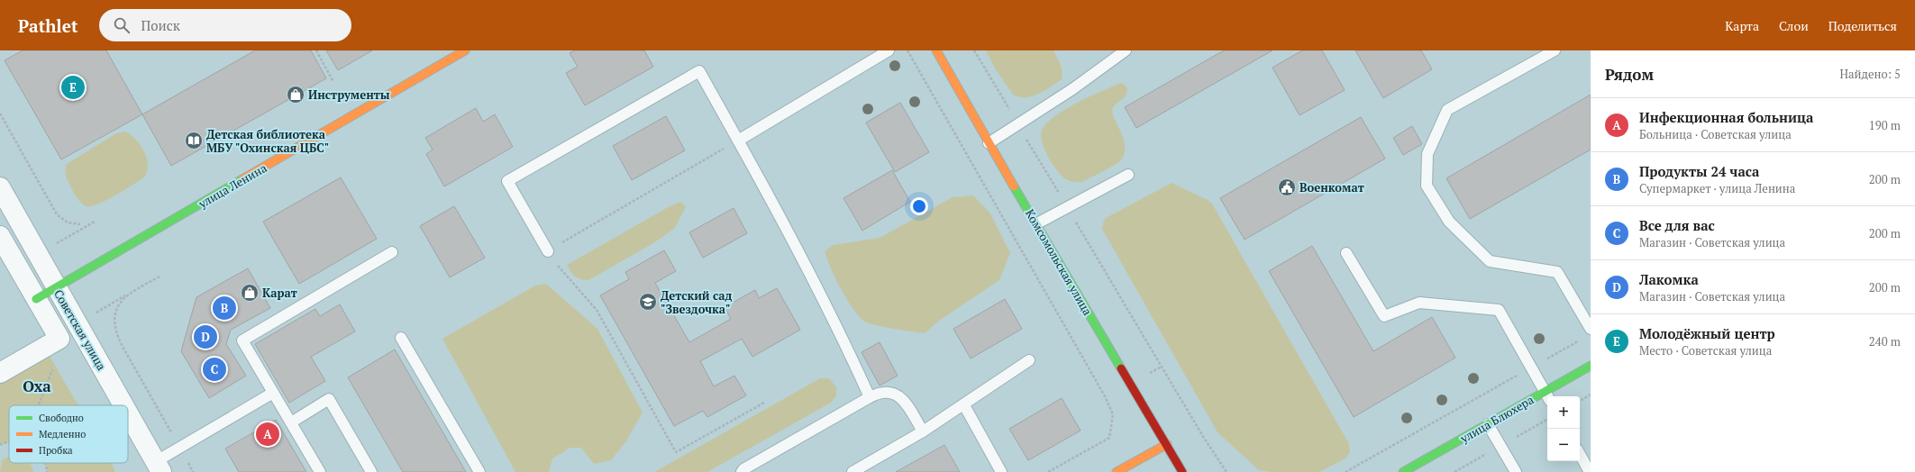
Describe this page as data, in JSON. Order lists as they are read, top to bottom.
{
  "streets": {
    "street": [
      "улица Ленина",
      "Комсомольская улица",
      "Советская улица",
      "улица Блюхера"
    ]
  },
  "crossings": [
    ["улица Ленина", "Советская улица"]
  ],
  "districts": ["Оха"],
  "places": {
    "shop": ["Инструменты", "Карат"],
    "library": ["Детская библиотека МБУ \"Охинская ЦБС\""],
    "public building": ["Военкомат"],
    "school or university": ["Детский сад \"Звездочка\""]
  },
  "legend": ["Свободно", "Медленно", "Пробка"],
  "page": {
    "header": "Pathlet",
    "search": "Поиск",
    "nav": ["Карта", "Слои", "Поделиться"],
    "heading": ["Рядом", "Найдено: 5"],
    "pins": [
      "E",
      "B",
      "D",
      "C",
      "A"
    ],
    "list": [
      {
        "mark": "A",
        "name": "Инфекционная больница",
        "note": "Больница · Советская улица",
        "value": "190 m"
      },
      {
        "mark": "B",
        "name": "Продукты 24 часа",
        "note": "Супермаркет · улица Ленина",
        "value": "200 m"
      },
      {
        "mark": "C",
        "name": "Все для вас",
        "note": "Магазин · Советская улица",
        "value": "200 m"
      },
      {
        "mark": "D",
        "name": "Лакомка",
        "note": "Магазин · Советская улица",
        "value": "200 m"
      },
      {
        "mark": "E",
        "name": "Молодёжный центр",
        "note": "Место · Советская улица",
        "value": "240 m"
      }
    ],
    "map_buttons": ["+", "−"]
  }
}
